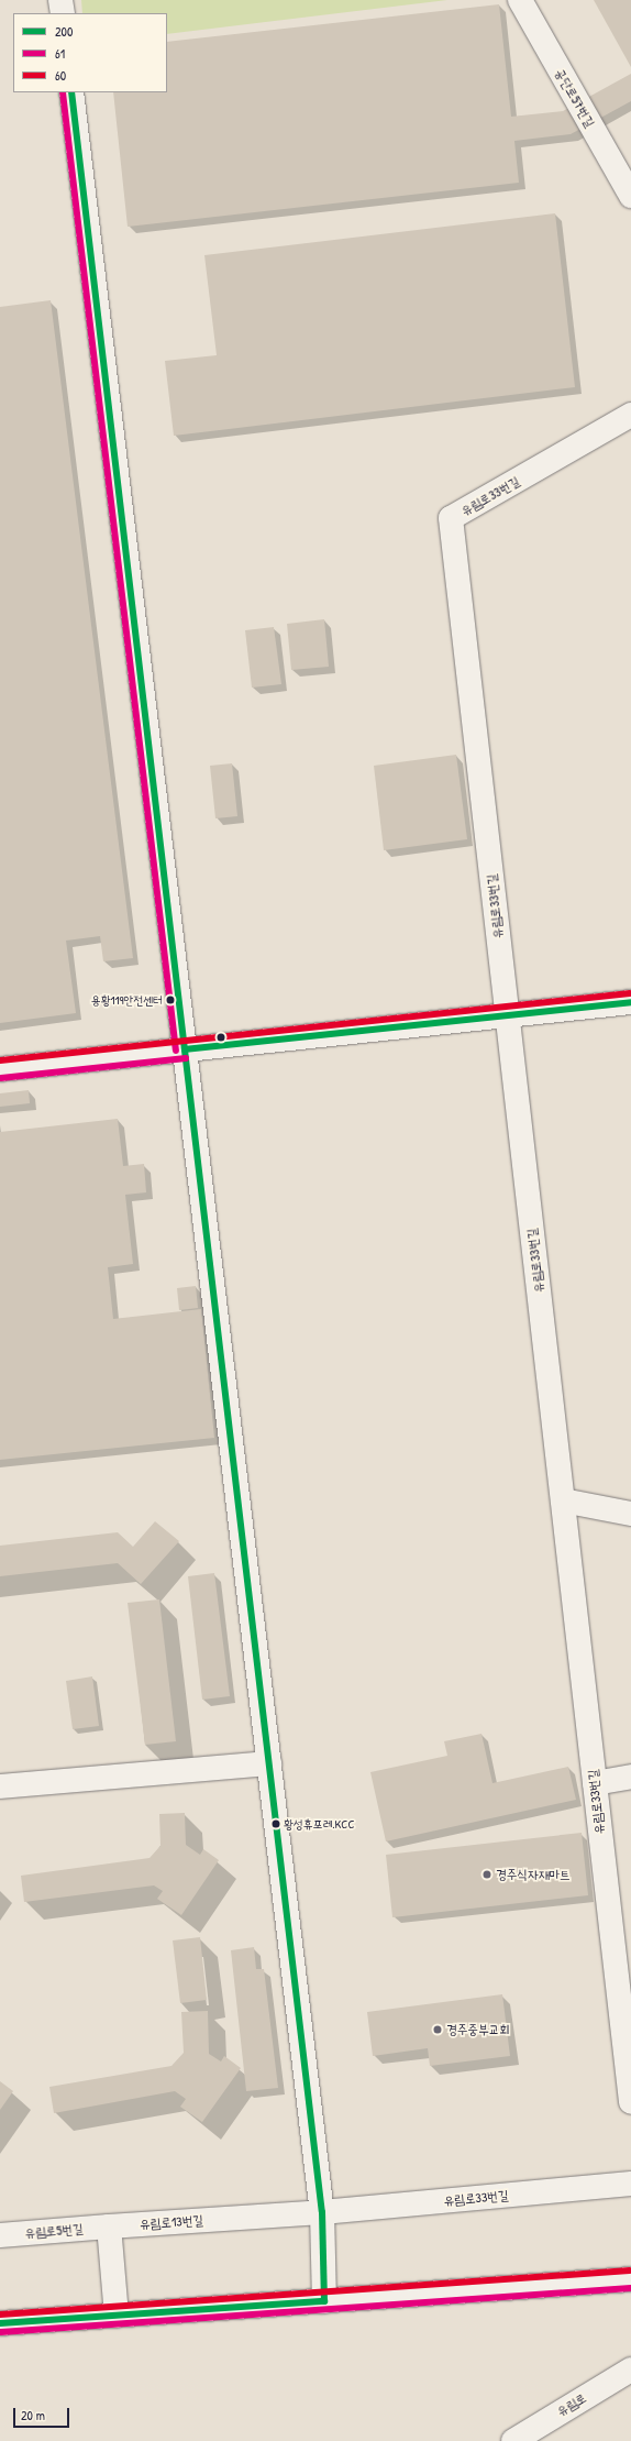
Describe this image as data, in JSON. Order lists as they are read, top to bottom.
{
  "streets": {
    "street": [
      "공단로57번길",
      "유림로33번길",
      "유림로13번길",
      "유림로5번길",
      "유림로"
    ]
  },
  "crossings": [
    ["유림로33번길", "유림로13번길"],
    ["유림로13번길", "유림로5번길"]
  ],
  "places": [
    "용황119안전센터",
    "황성휴포레.KCC",
    "경주식자재마트",
    "경주중부교회"
  ],
  "lines": ["transit line 200", "transit line 61", "transit line 60"],
  "legend": ["200", "61", "60"],
  "scale_bar": "20 m"
}
